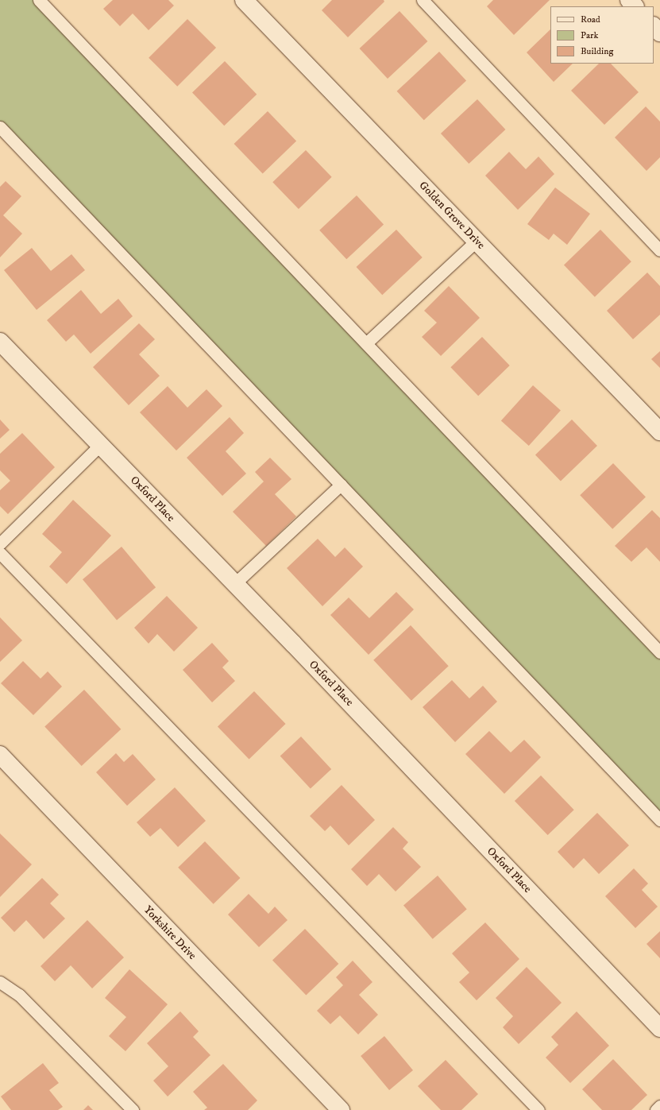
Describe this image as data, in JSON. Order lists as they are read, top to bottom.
{
  "streets": {
    "street": ["Golden Grove Drive", "Oxford Place", "Yorkshire Drive"]
  },
  "legend": ["Road", "Park", "Building"]
}
